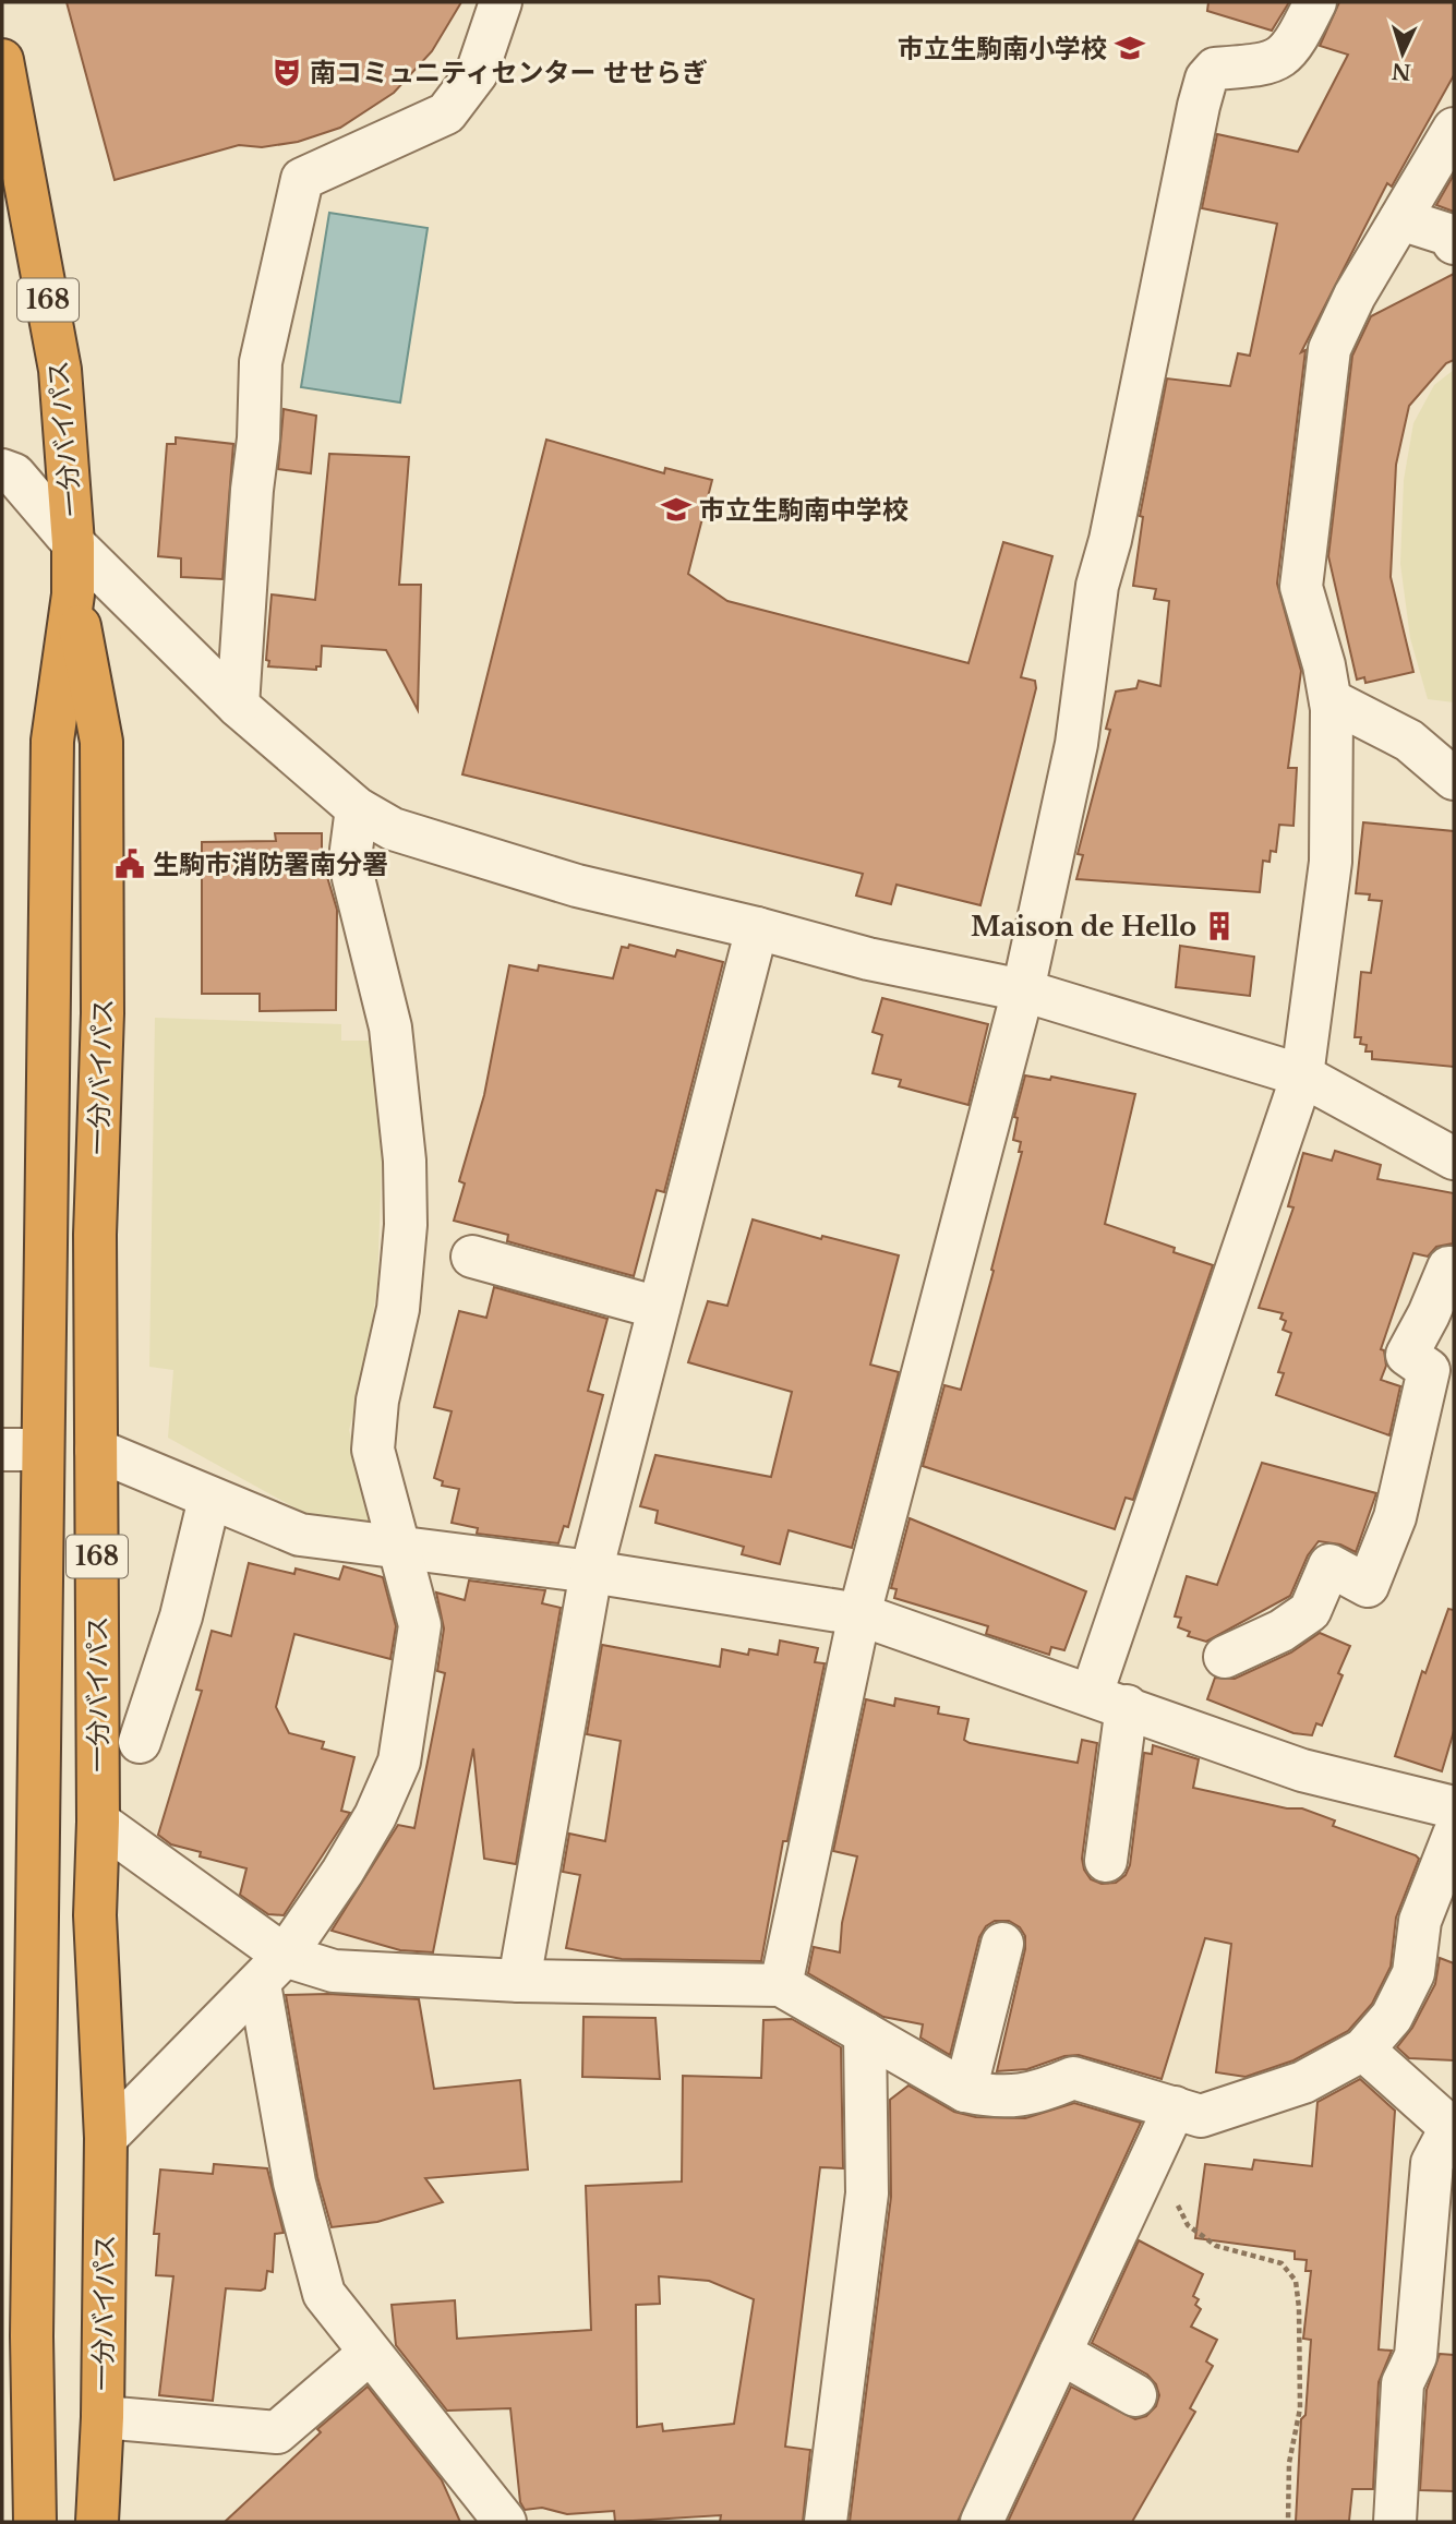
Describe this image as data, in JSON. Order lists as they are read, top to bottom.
{
  "streets": {
    "highway": ["168", "一分バイパス"]
  },
  "places": {
    "school or university": ["市立生駒南小学校", "市立生駒南中学校"],
    "theatre": ["南コミュニティセンター せせらぎ"],
    "public building": ["生駒市消防署南分署"],
    "building": ["Maison de Hello"]
  },
  "north": "bottom"
}
